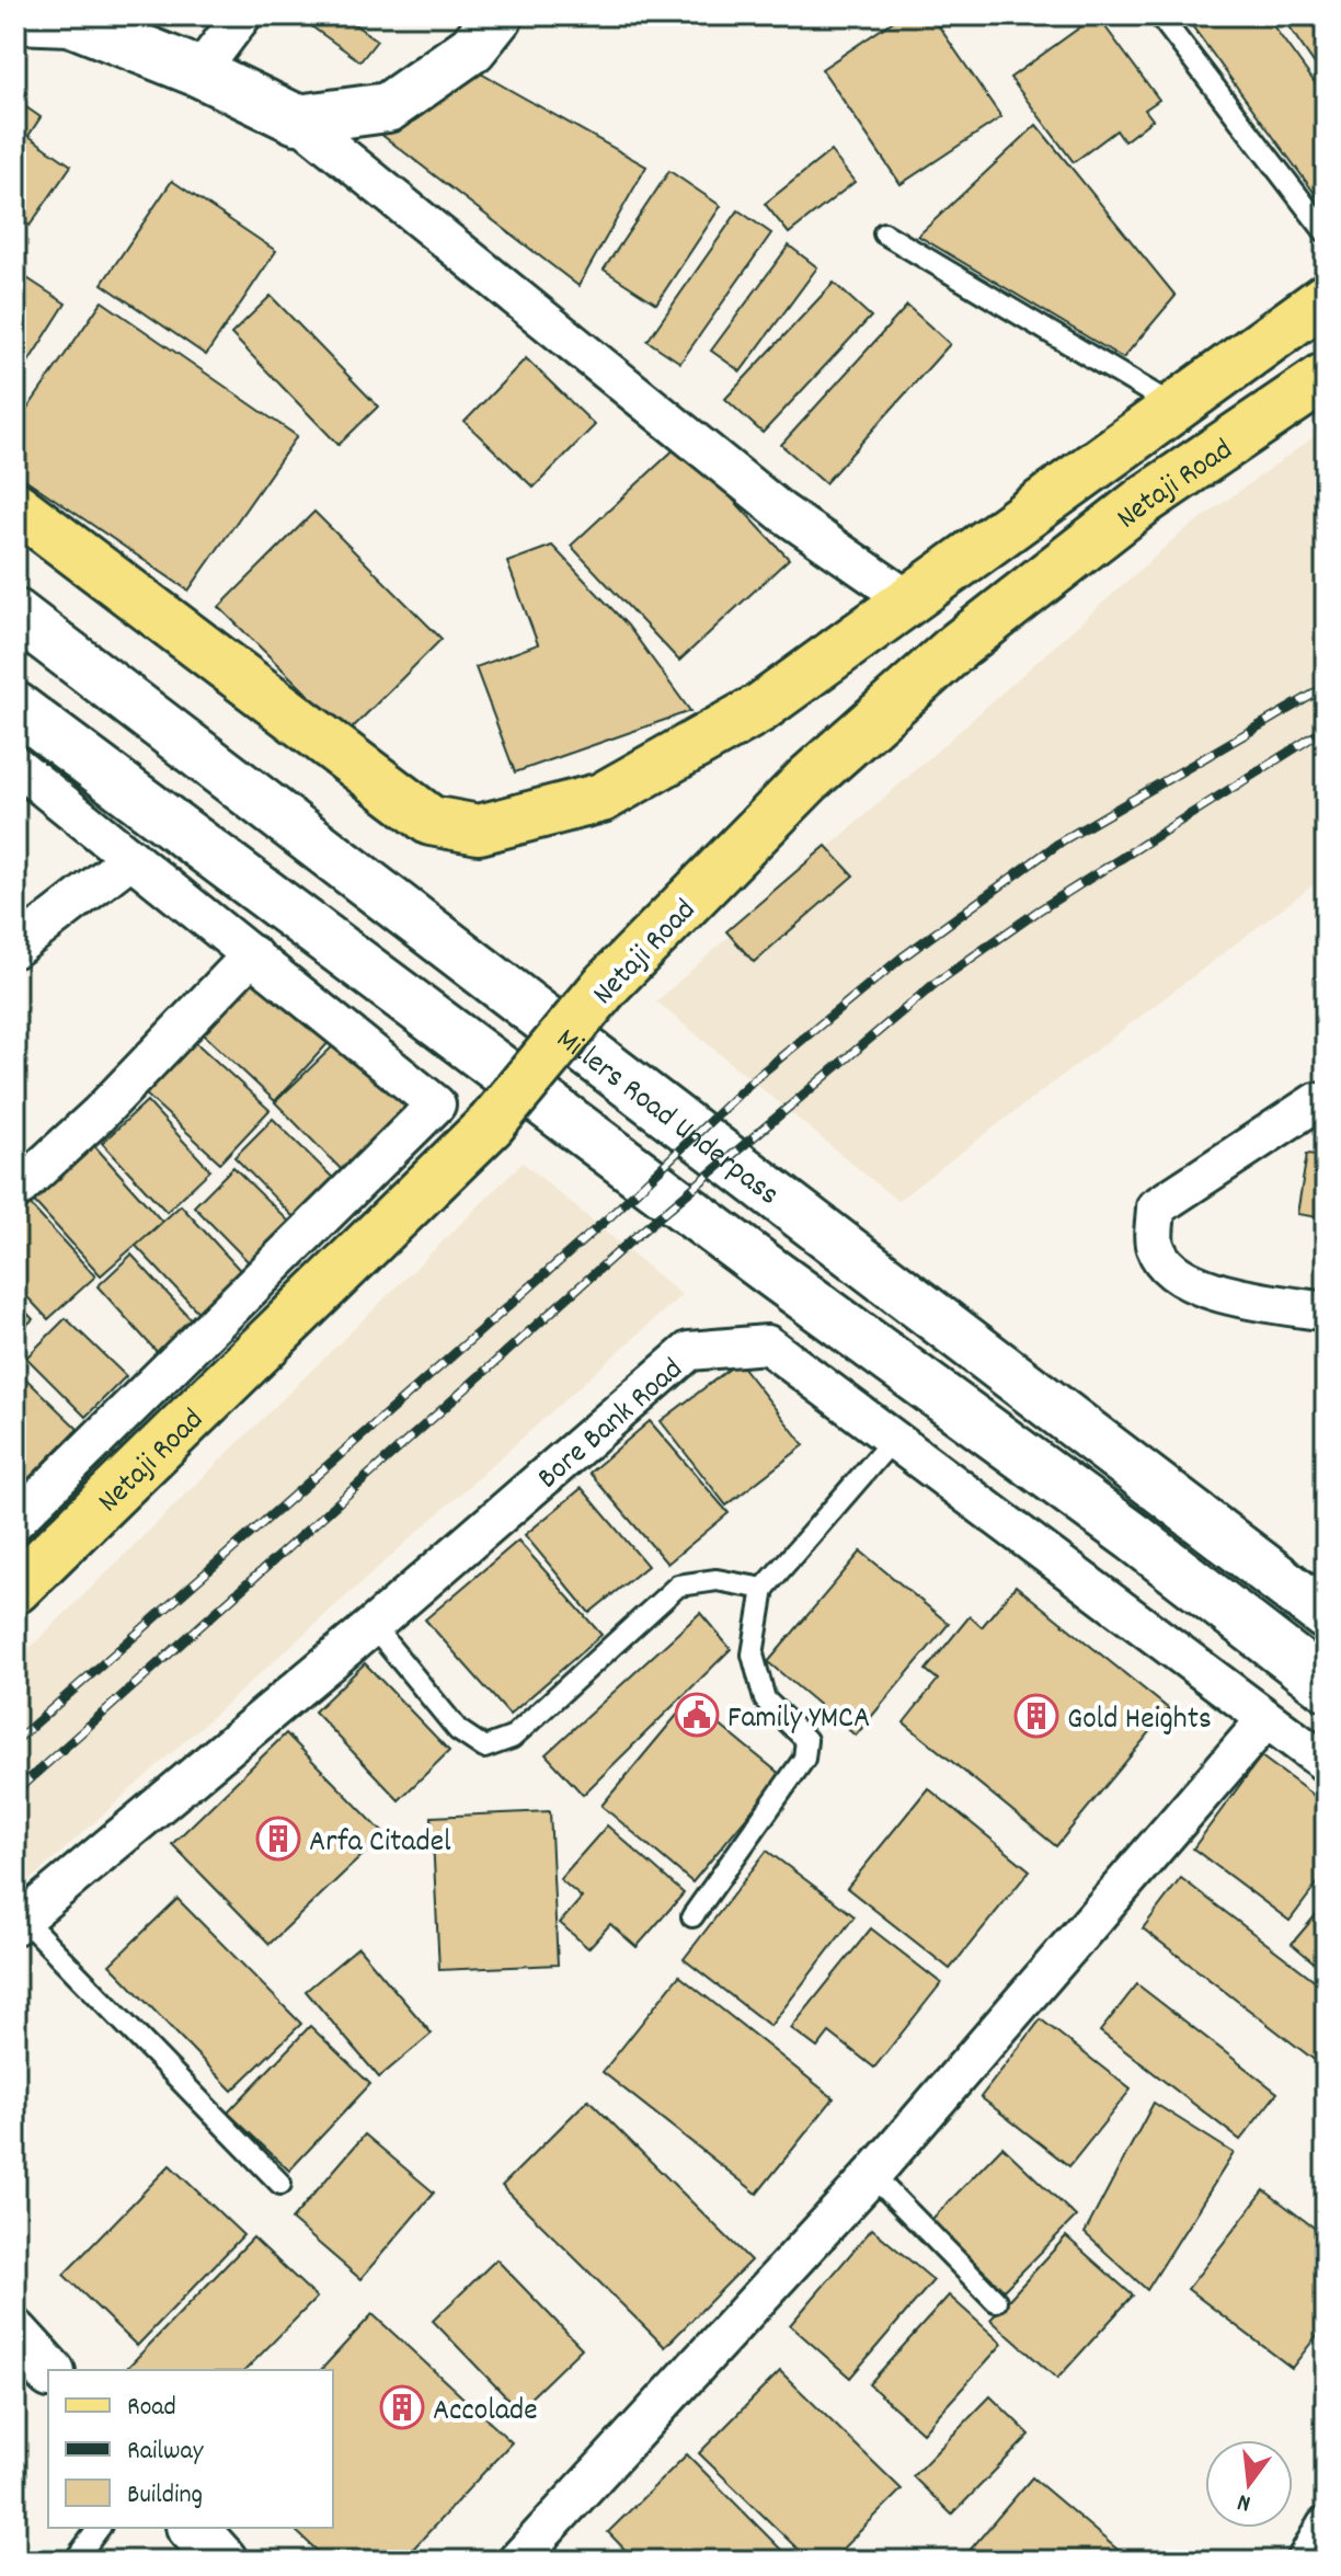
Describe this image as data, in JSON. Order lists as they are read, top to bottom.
{
  "streets": {
    "main road": ["Netaji Road", "Millers Road Underpass"],
    "street": ["Bore Bank Road"]
  },
  "places": {
    "public building": ["Family YMCA"],
    "building": ["Gold Heights", "Arfa Citadel", "Accolade"]
  },
  "legend": ["Road", "Railway", "Building"],
  "north": "bottom"
}
